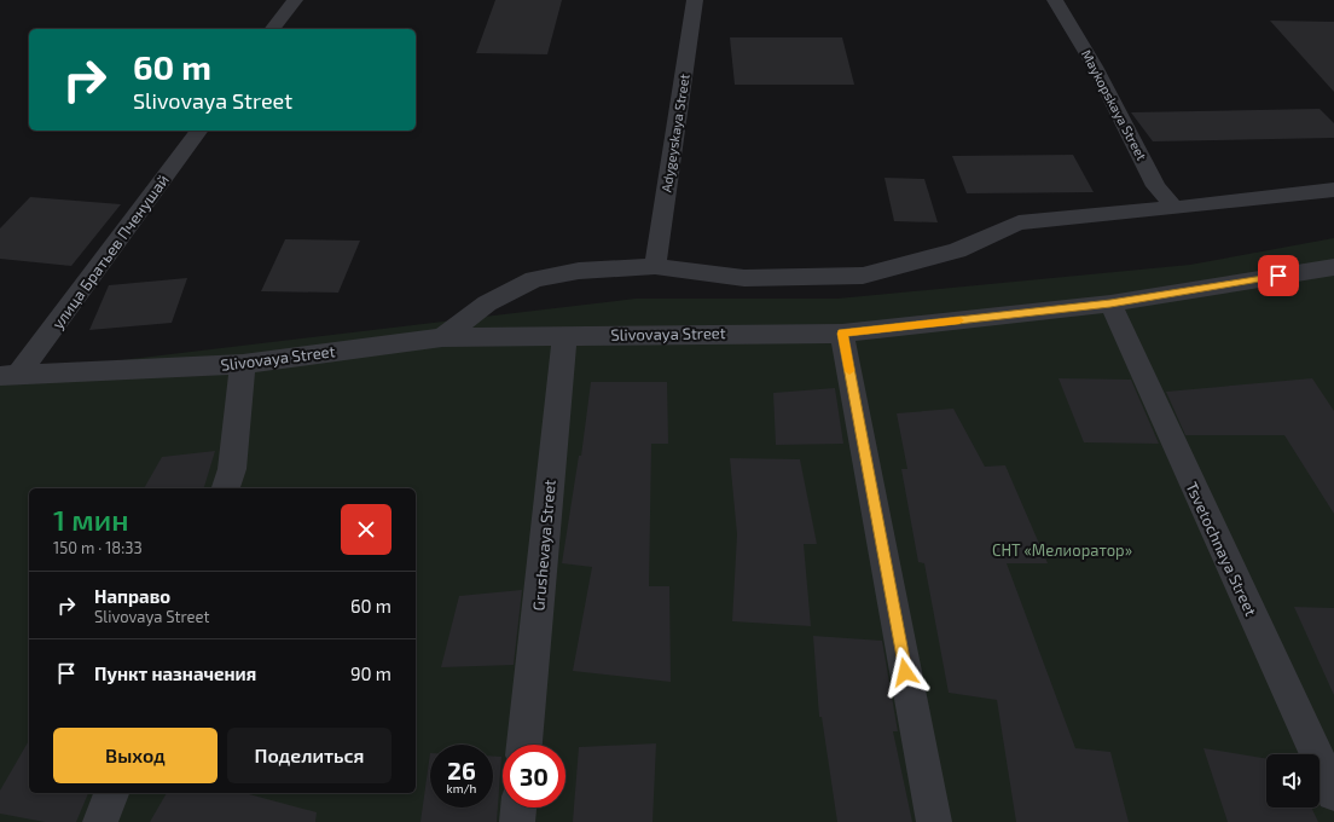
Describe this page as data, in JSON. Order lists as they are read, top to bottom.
{
  "streets": {
    "street": [
      "Maykopskaya Street",
      "Adygeyskaya Street",
      "улица Братьев Пченушай",
      "Slivovaya Street",
      "Grushevaya Street",
      "Tsvetochnaya Street"
    ]
  },
  "crossings": [
    ["улица Братьев Пченушай", "Slivovaya Street"],
    ["Slivovaya Street", "Grushevaya Street"],
    ["Slivovaya Street", "Tsvetochnaya Street"]
  ],
  "parks": ["СНТ «Мелиоратор»"],
  "page": {
    "turn": ["60 m", "Slivovaya Street"],
    "heading": ["1 мин", "150 m · 18:33"],
    "list": [
      {
        "name": "Направо",
        "note": "Slivovaya Street",
        "value": "60 m"
      },
      {
        "name": "Пункт назначения",
        "value": "90 m"
      }
    ],
    "buttons": ["Выход", "Поделиться"],
    "speed": "26 km/h",
    "limit": "30"
  }
}
